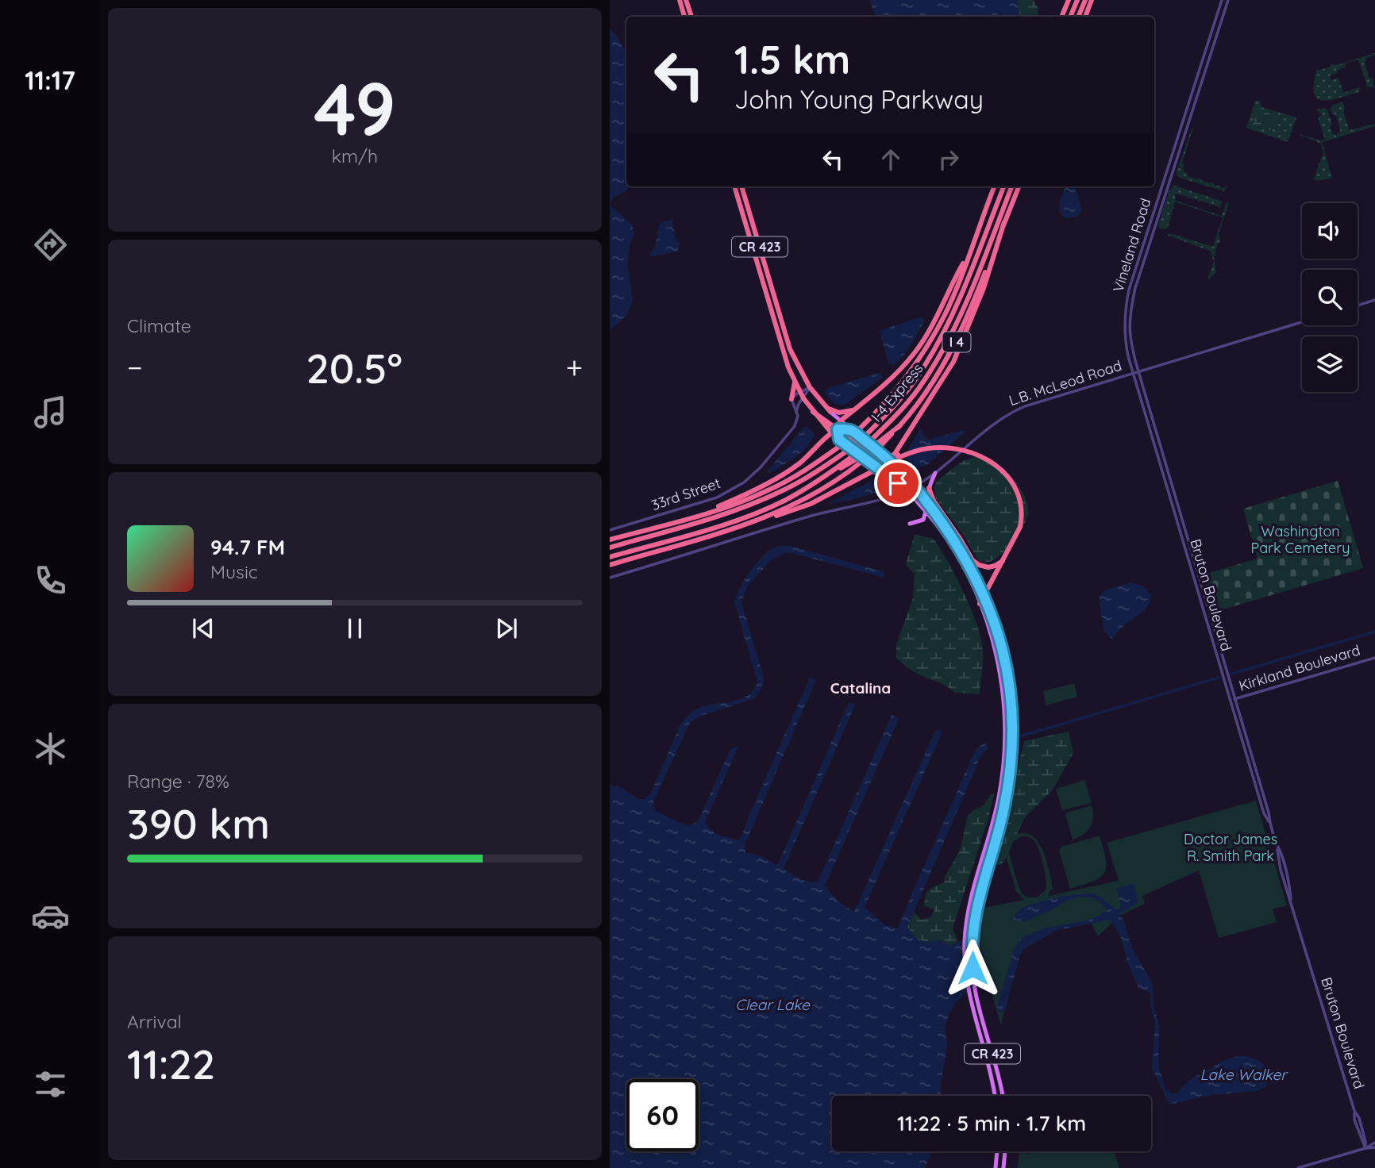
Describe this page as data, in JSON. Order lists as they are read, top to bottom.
{
  "streets": {
    "highway": ["CR 423", "I 4", "I-4 Express"],
    "street": [
      "Vineland Road",
      "L.B. McLeod Road",
      "33rd Street",
      "Bruton Boulevard",
      "Kirkland Boulevard"
    ]
  },
  "crossings": [
    ["Vineland Road", "L.B. McLeod Road"],
    ["Vineland Road", "Bruton Boulevard"],
    ["CR 423", "L.B. McLeod Road"],
    ["CR 423", "33rd Street"],
    ["L.B. McLeod Road", "Bruton Boulevard"],
    ["Bruton Boulevard", "Kirkland Boulevard"]
  ],
  "districts": ["Catalina"],
  "water": ["Clear Lake", "Lake Walker"],
  "parks": ["Washington Park Cemetery", "Doctor James R. Smith Park"],
  "page": {
    "tabs": "11:17",
    "tile": [
      ["49", "km/h"],
      "Climate",
      ["Range · 78%", "390 km"],
      ["Arrival", "11:22"]
    ],
    "turn": ["1.5 km", "John Young Parkway"],
    "heat": ["−", "20.5°", "+"],
    "song": ["94.7 FM", "Music"],
    "limit": "60",
    "trip": "11:22 · 5 min · 1.7 km"
  }
}
